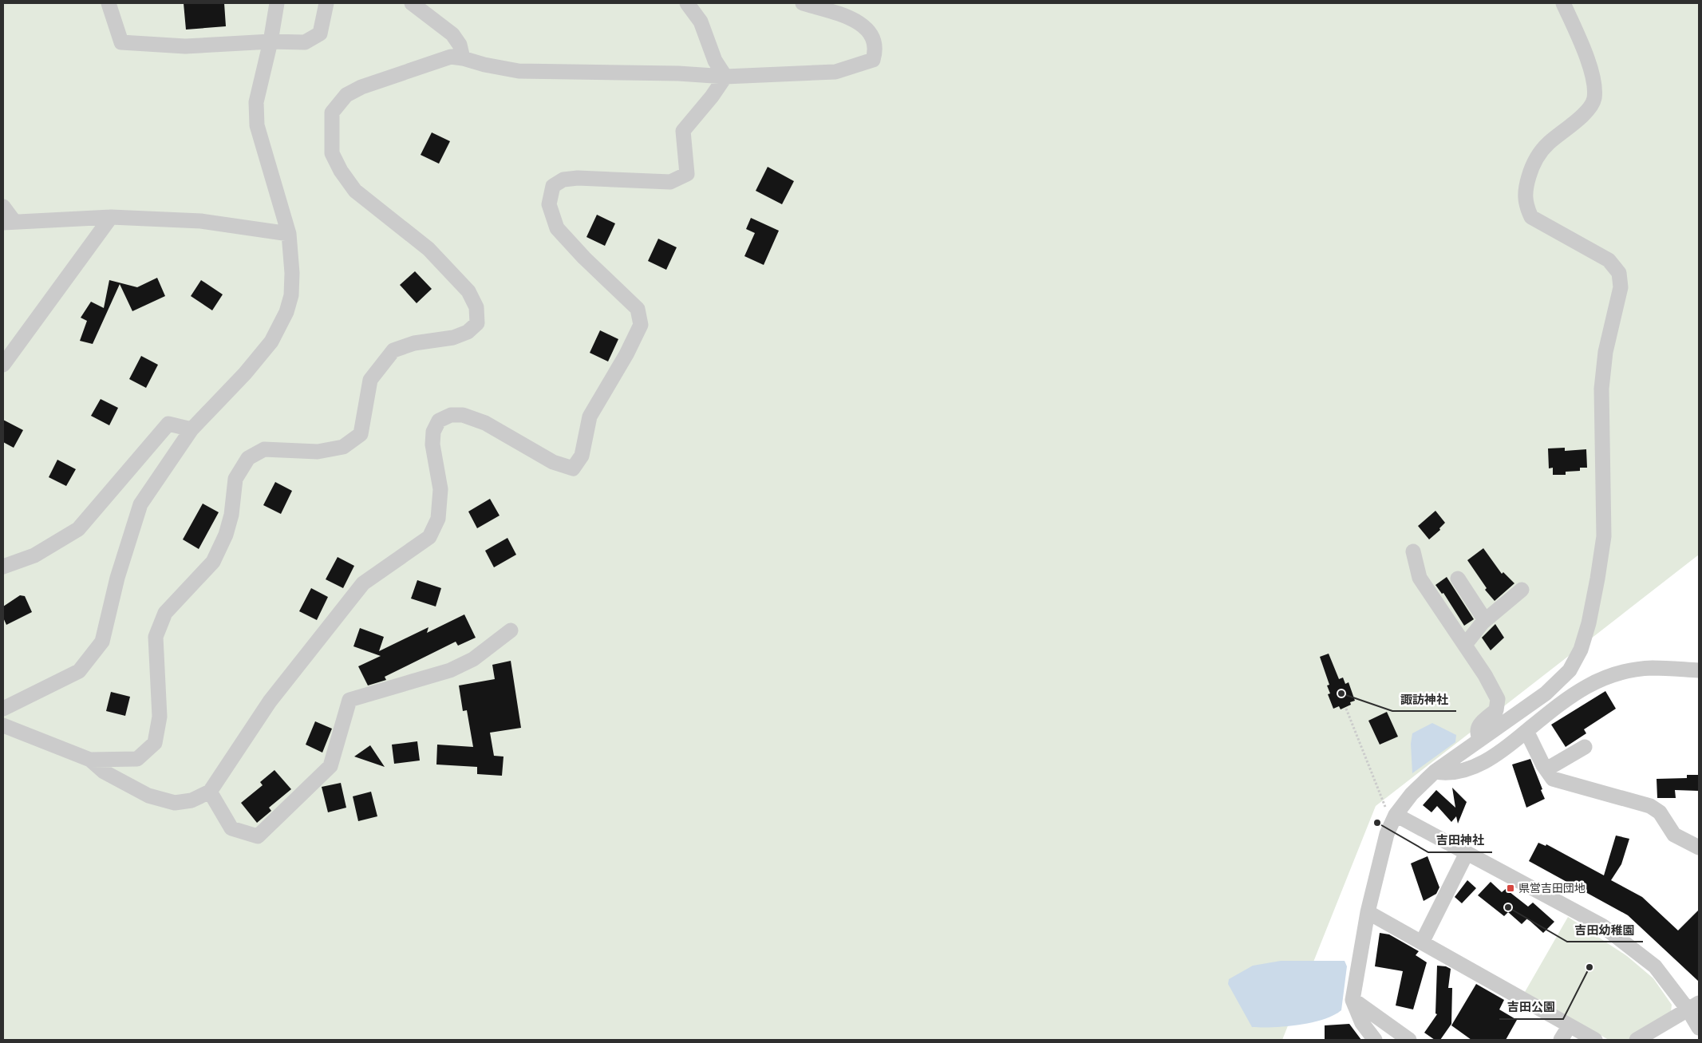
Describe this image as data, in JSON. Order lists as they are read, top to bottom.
{
  "places": {
    "other": [
      "諏訪神社",
      "吉田神社",
      "吉田幼稚園",
      "吉田公園"
    ],
    "transit": ["県営吉田団地"]
  }
}
